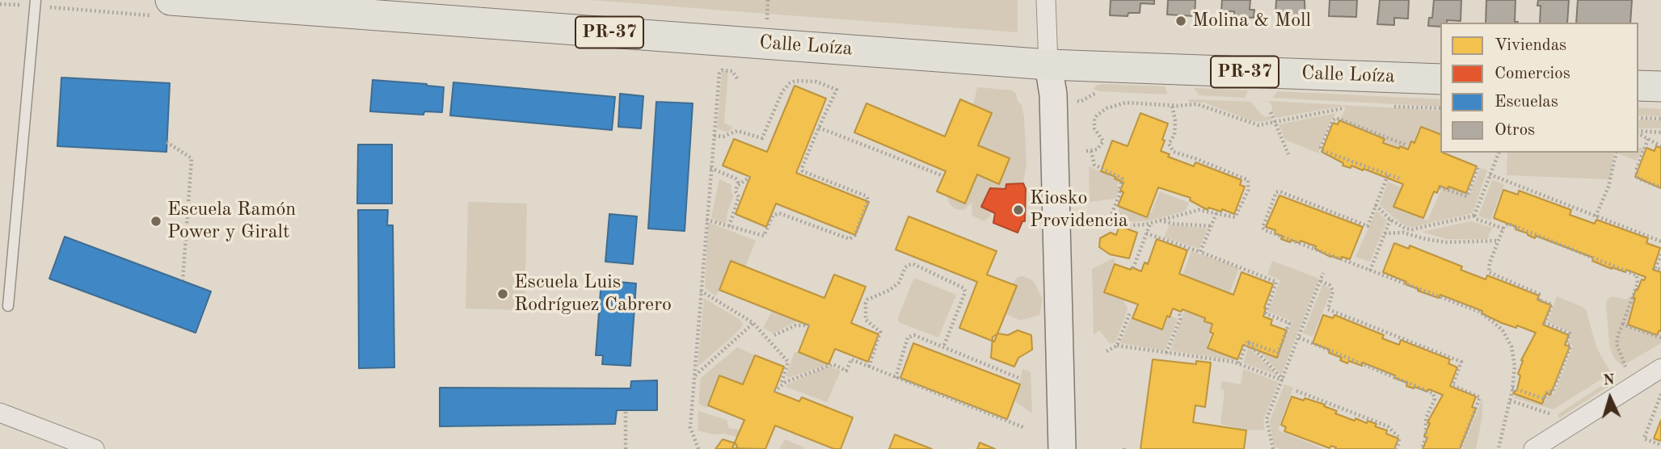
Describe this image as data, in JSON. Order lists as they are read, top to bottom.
{
  "streets": {
    "main road": ["PR-37", "Calle Loíza"]
  },
  "places": [
    "Molina & Moll",
    "Kiosko Providencia",
    "Escuela Ramón Power y Giralt",
    "Escuela Luis Rodríguez Cabrero"
  ],
  "legend": [
    "Viviendas",
    "Comercios",
    "Escuelas",
    "Otros"
  ],
  "north": "top"
}
